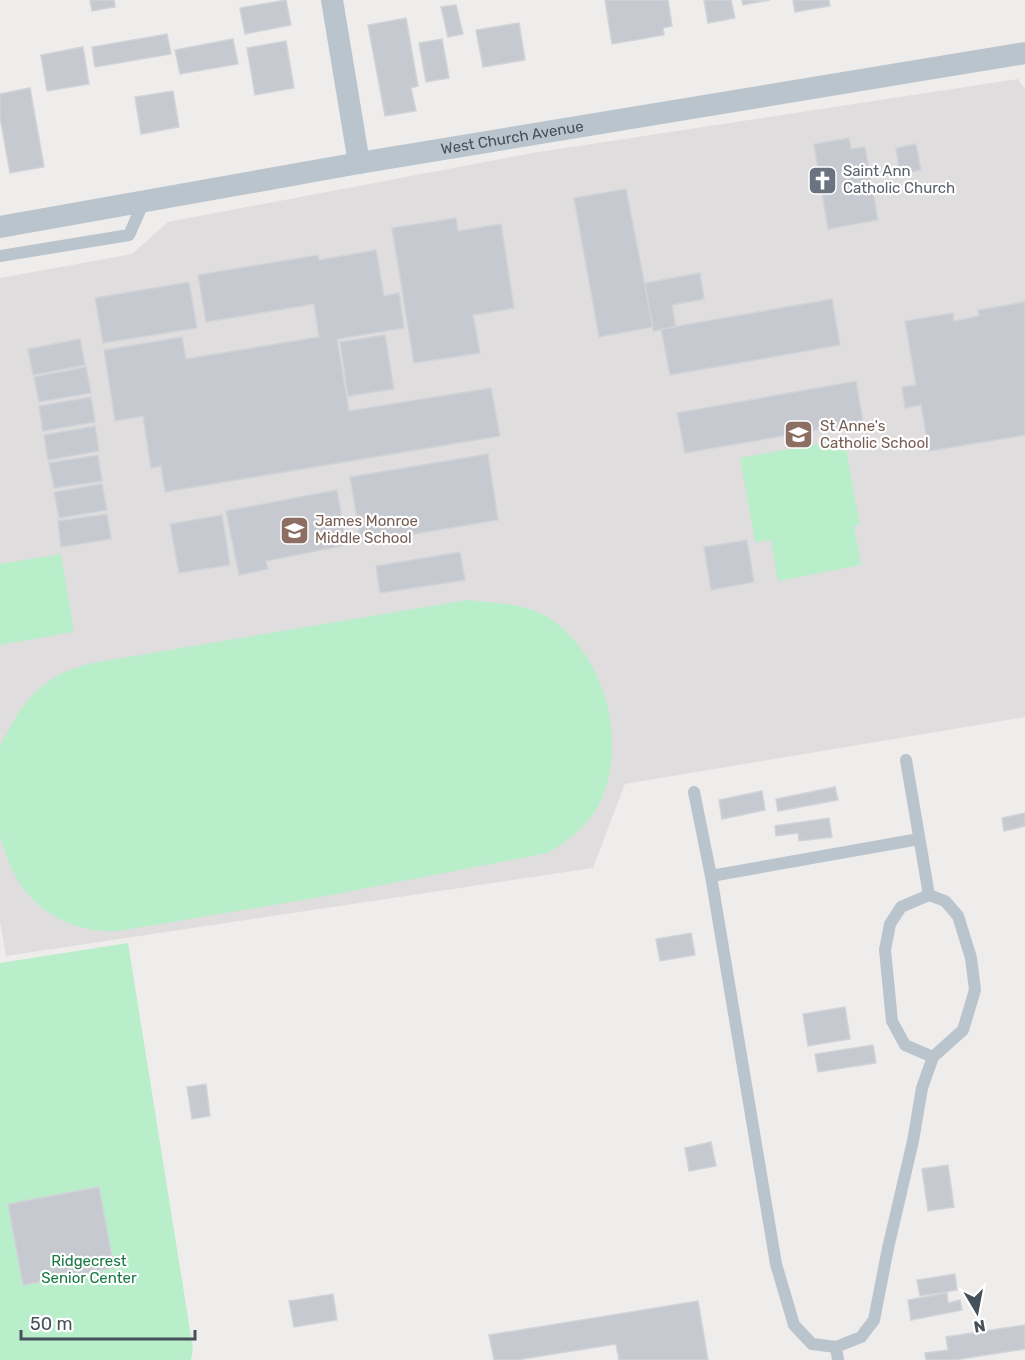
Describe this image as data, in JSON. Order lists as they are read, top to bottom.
{
  "streets": {
    "street": ["West Church Avenue"]
  },
  "parks": ["Ridgecrest Senior Center"],
  "places": {
    "church": ["Saint Ann Catholic Church"],
    "school or university": ["St Anne's Catholic School", "James Monroe Middle School"]
  },
  "scale_bar": "50 m",
  "north": "bottom"
}
